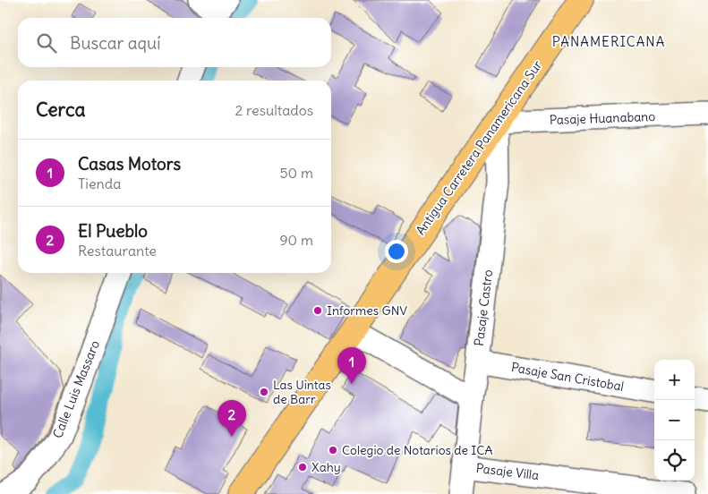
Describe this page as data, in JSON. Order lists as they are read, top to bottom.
{
  "streets": {
    "highway": ["Antigua Carretera Panamericana Sur"],
    "street": [
      "Pasaje Huanabano",
      "Pasaje Castro",
      "Pasaje San Cristobal",
      "Calle Luis Massaro",
      "Pasaje Villa"
    ]
  },
  "crossings": [
    ["Pasaje Huanabano", "Antigua Carretera Panamericana Sur"],
    ["Pasaje Huanabano", "Pasaje Castro"],
    ["Antigua Carretera Panamericana Sur", "Pasaje Castro"],
    ["Pasaje Castro", "Pasaje San Cristobal"],
    ["Pasaje Castro", "Pasaje Villa"]
  ],
  "districts": ["PANAMERICANA"],
  "places": [
    "Informes GNV",
    "Las Uintas de Barr",
    "Colegio de Notarios de ICA",
    "Xahy"
  ],
  "page": {
    "search": "Buscar aquí",
    "heading": ["Cerca", "2 resultados"],
    "list": [
      {
        "mark": "1",
        "name": "Casas Motors",
        "note": "Tienda",
        "value": "50 m"
      },
      {
        "mark": "2",
        "name": "El Pueblo",
        "note": "Restaurante",
        "value": "90 m"
      }
    ],
    "pins": ["1", "2"],
    "map_buttons": ["+", "−"]
  }
}
